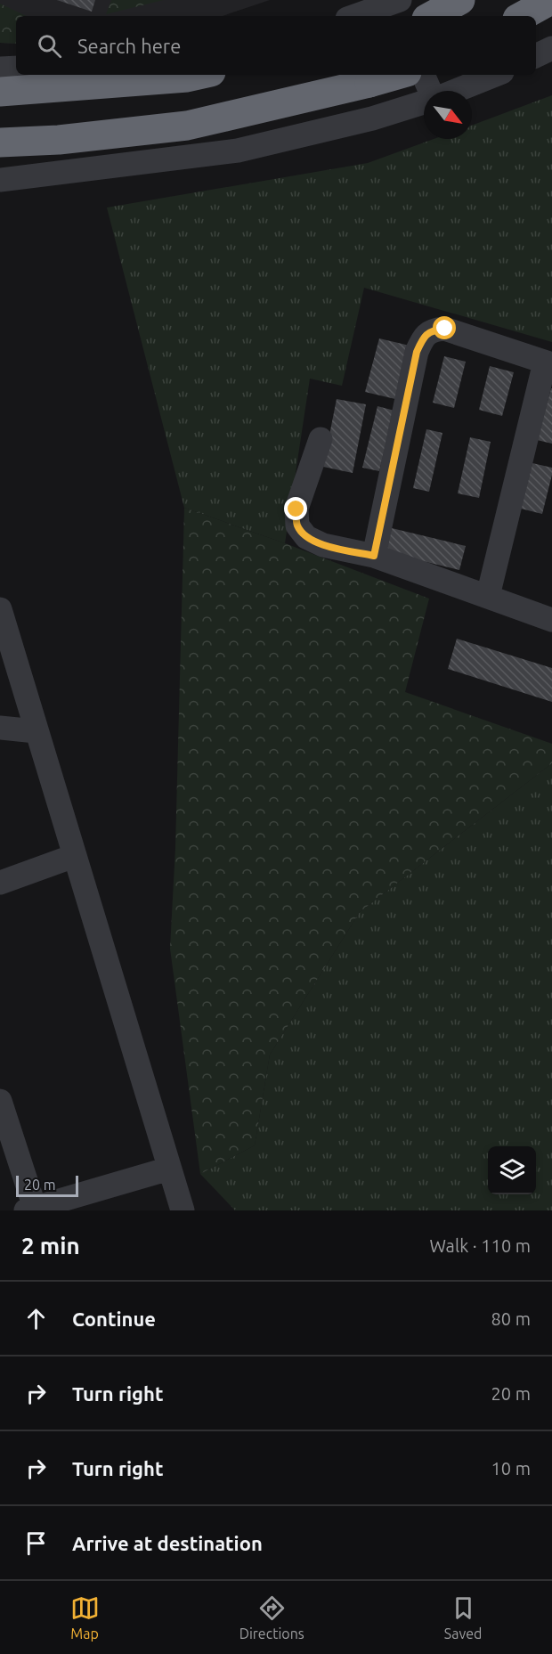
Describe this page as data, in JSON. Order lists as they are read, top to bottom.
{
  "scale_bar": "20 m",
  "north": "bottom right",
  "page": {
    "search": "Search here",
    "scale": "20 m",
    "heading": ["2 min", "Walk · 110 m"],
    "list": [
      ["Continue", "80 m"],
      ["Turn right", "20 m"],
      ["Turn right", "10 m"],
      "Arrive at destination"
    ],
    "nav": ["Map", "Directions", "Saved"]
  }
}
